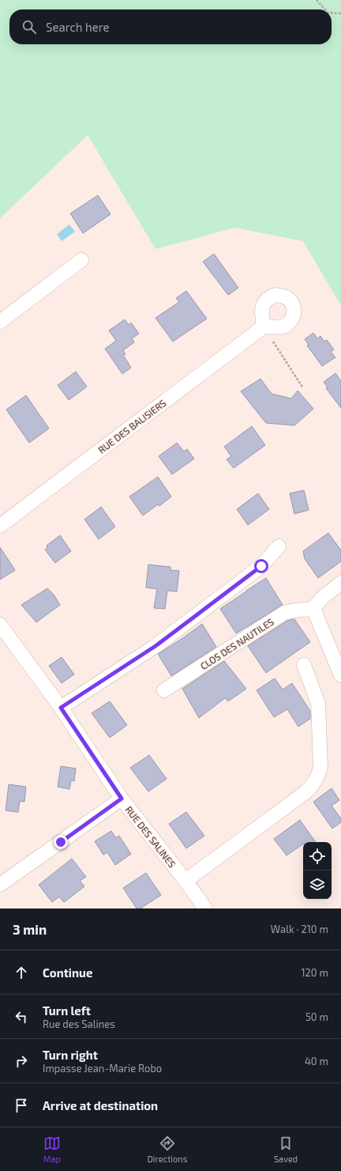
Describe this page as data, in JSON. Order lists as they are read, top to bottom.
{
  "streets": {
    "street": ["RUE DES BALISIERS", "CLOS DES NAUTILES", "RUE DES SALINES"]
  },
  "page": {
    "search": "Search here",
    "heading": ["3 min", "Walk · 210 m"],
    "list": [
      ["Continue", "120 m"],
      ["Turn left", "Rue des Salines", "50 m"],
      ["Turn right", "Impasse Jean-Marie Robo", "40 m"],
      "Arrive at destination"
    ],
    "nav": ["Map", "Directions", "Saved"]
  }
}
